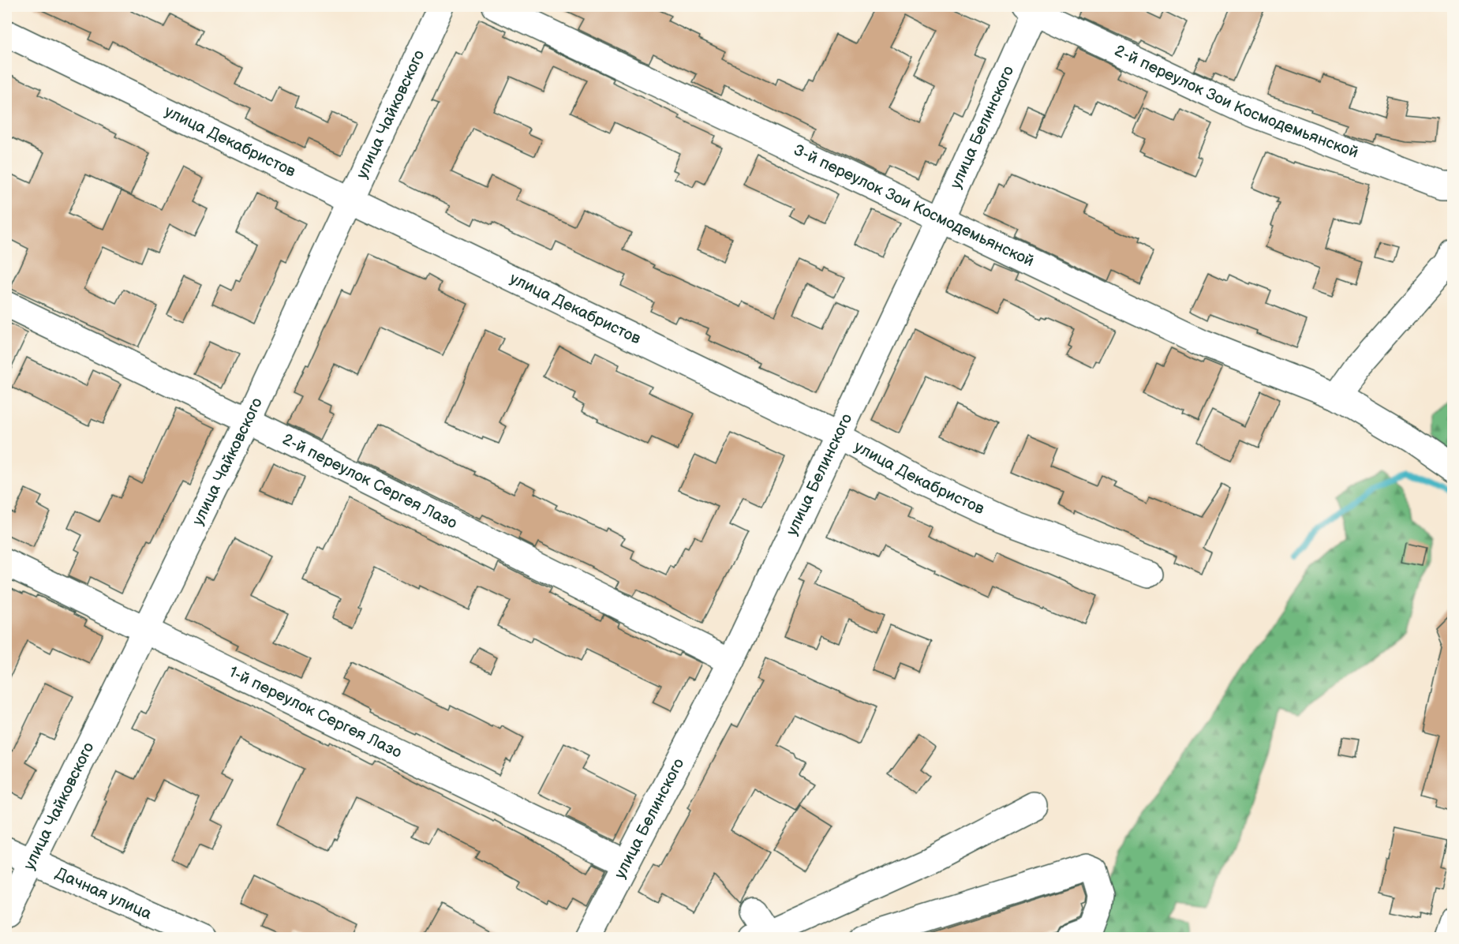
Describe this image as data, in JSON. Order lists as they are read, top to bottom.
{
  "streets": {
    "street": [
      "2-й переулок Зои Космодемьянской",
      "улица Чайковского",
      "улица Белинского",
      "улица Декабристов",
      "3-й переулок Зои Космодемьянской",
      "2-й переулок Сергея Лазо",
      "1-й переулок Сергея Лазо",
      "Дачная улица"
    ]
  },
  "crossings": [
    ["2-й переулок Зои Космодемьянской", "улица Белинского"],
    ["улица Чайковского", "улица Декабристов"],
    ["улица Чайковского", "2-й переулок Сергея Лазо"],
    ["улица Чайковского", "1-й переулок Сергея Лазо"],
    ["улица Чайковского", "Дачная улица"],
    ["улица Белинского", "улица Декабристов"],
    ["улица Белинского", "3-й переулок Зои Космодемьянской"],
    ["улица Белинского", "2-й переулок Сергея Лазо"],
    ["улица Белинского", "1-й переулок Сергея Лазо"]
  ]
}
